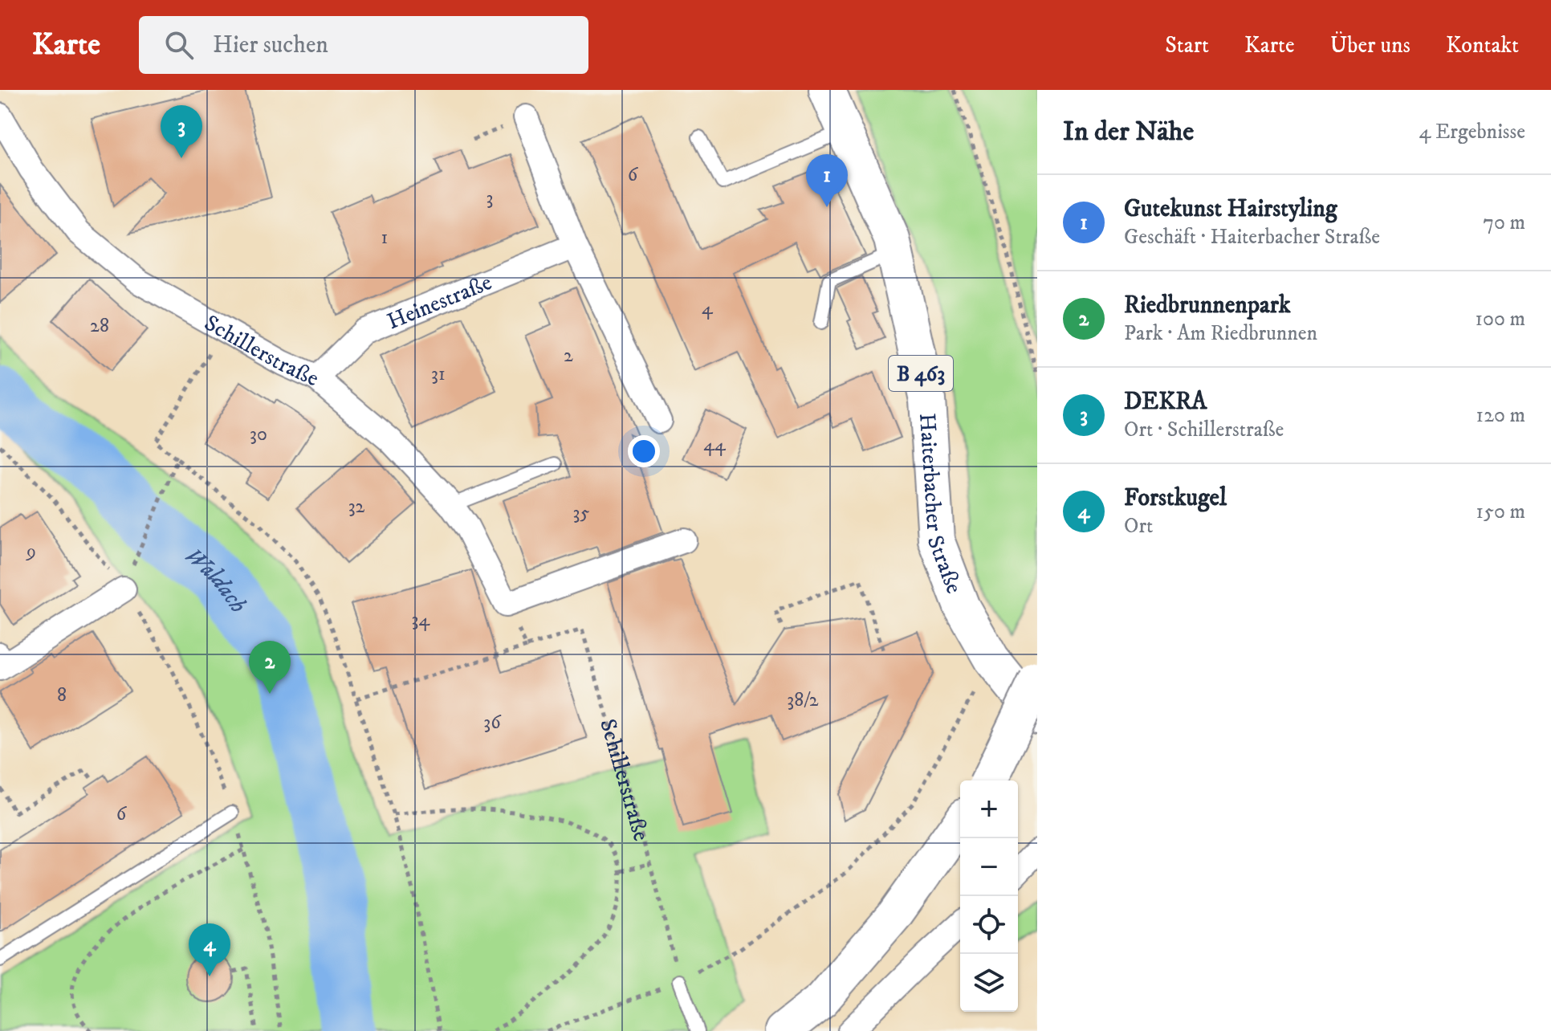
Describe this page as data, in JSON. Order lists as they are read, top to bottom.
{
  "streets": {
    "main road": ["B 463", "Haiterbacher Straße"],
    "street": ["Heinestraße", "Schillerstraße"]
  },
  "crossings": [
    ["Heinestraße", "Schillerstraße"]
  ],
  "water": ["Waldach"],
  "house_numbers": [
    "6",
    "3",
    "1",
    "4",
    "28",
    "2",
    "31",
    "30",
    "44",
    "32",
    "35",
    "9",
    "34",
    "8",
    "38/2",
    "36",
    "6"
  ],
  "page": {
    "header": "Karte",
    "search": "Hier suchen",
    "nav": [
      "Start",
      "Karte",
      "Über uns",
      "Kontakt"
    ],
    "heading": ["In der Nähe", "4 Ergebnisse"],
    "pins": [
      "3",
      "1",
      "2",
      "4"
    ],
    "list": [
      {
        "mark": "1",
        "name": "Gutekunst Hairstyling",
        "note": "Geschäft · Haiterbacher Straße",
        "value": "70 m"
      },
      {
        "mark": "2",
        "name": "Riedbrunnenpark",
        "note": "Park · Am Riedbrunnen",
        "value": "100 m"
      },
      {
        "mark": "3",
        "name": "DEKRA",
        "note": "Ort · Schillerstraße",
        "value": "120 m"
      },
      {
        "mark": "4",
        "name": "Forstkugel",
        "note": "Ort",
        "value": "150 m"
      }
    ],
    "map_buttons": ["+", "−"]
  }
}
